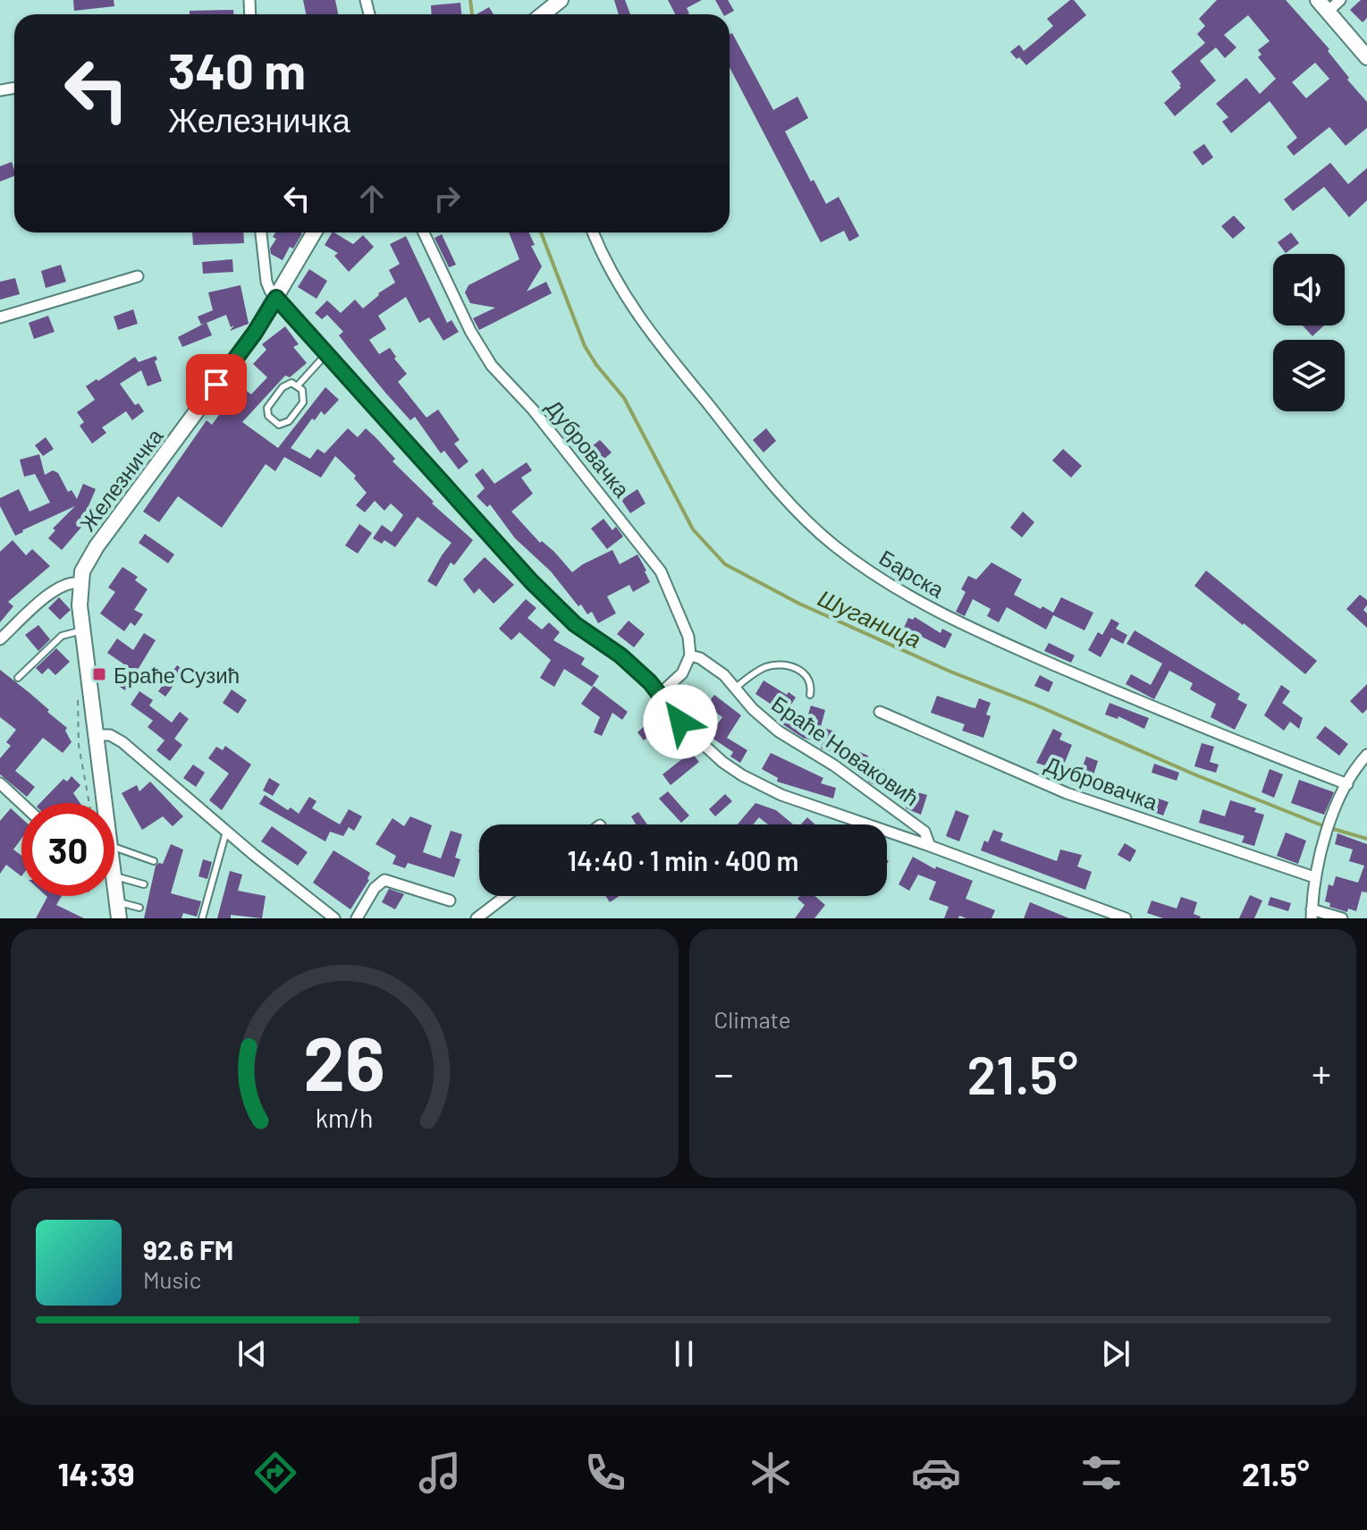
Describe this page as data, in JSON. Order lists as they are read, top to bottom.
{
  "streets": {
    "main road": ["Железничка"],
    "street": ["Дубровачка", "Барска", "Браће Новаковић"]
  },
  "crossings": [
    ["Дубровачка", "Браће Новаковић"],
    ["Железничка", "Браће Новаковић"]
  ],
  "water": ["Шуганица"],
  "places": {
    "transit": ["Браће Сузић"]
  },
  "page": {
    "turn": ["340 m", "Железничка"],
    "limit": "30",
    "trip": "14:40 · 1 min · 400 m",
    "tile": "Climate",
    "heat": ["−", "21.5°", "+"],
    "song": ["92.6 FM", "Music"],
    "tabs": ["14:39", "21.5°"],
    "gauge": ["26", "km/h"]
  }
}
